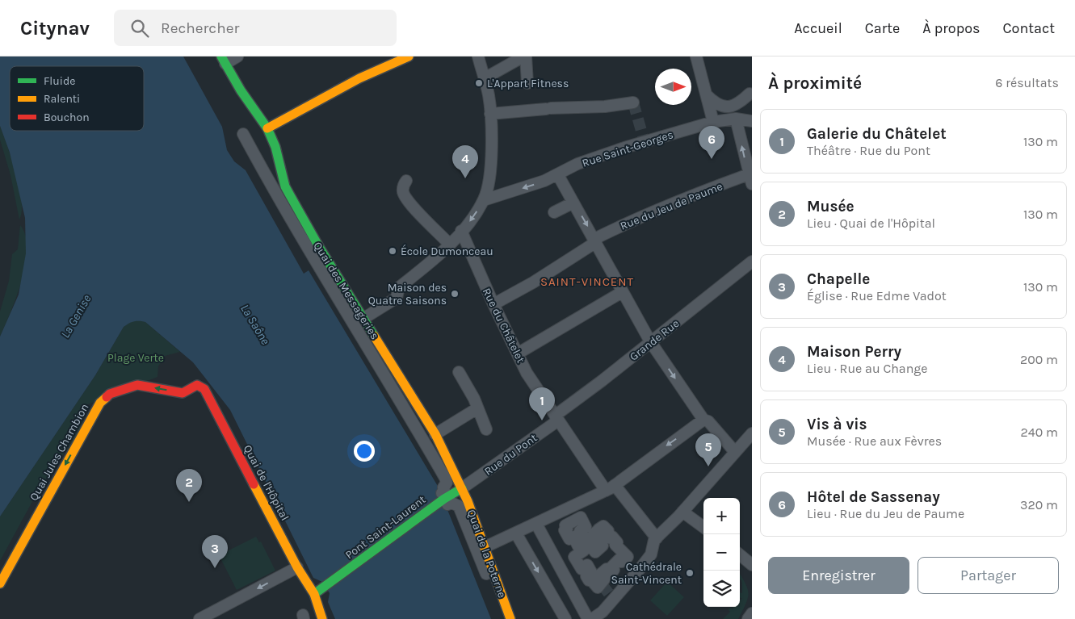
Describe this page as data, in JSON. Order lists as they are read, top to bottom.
{
  "streets": {
    "main road": [
      "Quai des Messageries",
      "Quai Jules Chambion",
      "Quai de l'Hôpital",
      "Pont Saint-Laurent",
      "Quai de la Poterne"
    ],
    "street": [
      "Rue Saint-Georges",
      "Rue du Jeu de Paume",
      "Rue du Châtelet",
      "Grande Rue",
      "Rue du Pont"
    ]
  },
  "crossings": [
    ["Rue du Jeu de Paume", "Rue du Châtelet"],
    ["Quai des Messageries", "Rue du Pont"],
    ["Quai des Messageries", "Pont Saint-Laurent"],
    ["Quai des Messageries", "Quai de la Poterne"],
    ["Rue du Châtelet", "Grande Rue"],
    ["Rue du Châtelet", "Rue du Pont"],
    ["Grande Rue", "Rue du Pont"],
    ["Quai Jules Chambion", "Quai de l'Hôpital"],
    ["Rue du Pont", "Pont Saint-Laurent"],
    ["Rue du Pont", "Quai de la Poterne"],
    ["Quai de l'Hôpital", "Pont Saint-Laurent"],
    ["Pont Saint-Laurent", "Quai de la Poterne"]
  ],
  "one_way": ["Quai Jules Chambion"],
  "districts": ["SAINT-VINCENT"],
  "water": ["La Genise", "La Saône"],
  "parks": ["Plage Verte"],
  "places": [
    "L'Appart Fitness",
    "École Dumonceau",
    "Maison des Quatre Saisons",
    "Cathédrale Saint-Vincent"
  ],
  "legend": ["Fluide", "Ralenti", "Bouchon"],
  "north": "right",
  "page": {
    "header": "Citynav",
    "search": "Rechercher",
    "nav": [
      "Accueil",
      "Carte",
      "À propos",
      "Contact"
    ],
    "heading": ["À proximité", "6 résultats"],
    "list": [
      {
        "mark": "1",
        "name": "Galerie du Châtelet",
        "note": "Théâtre · Rue du Pont",
        "value": "130 m"
      },
      {
        "mark": "2",
        "name": "Musée",
        "note": "Lieu · Quai de l'Hôpital",
        "value": "130 m"
      },
      {
        "mark": "3",
        "name": "Chapelle",
        "note": "Église · Rue Edme Vadot",
        "value": "130 m"
      },
      {
        "mark": "4",
        "name": "Maison Perry",
        "note": "Lieu · Rue au Change",
        "value": "200 m"
      },
      {
        "mark": "5",
        "name": "Vis à vis",
        "note": "Musée · Rue aux Fèvres",
        "value": "240 m"
      },
      {
        "mark": "6",
        "name": "Hôtel de Sassenay",
        "note": "Lieu · Rue du Jeu de Paume",
        "value": "320 m"
      }
    ],
    "pins": [
      "6",
      "4",
      "1",
      "5",
      "2",
      "3"
    ],
    "map_buttons": ["+", "−"],
    "buttons": ["Enregistrer", "Partager"]
  }
}
